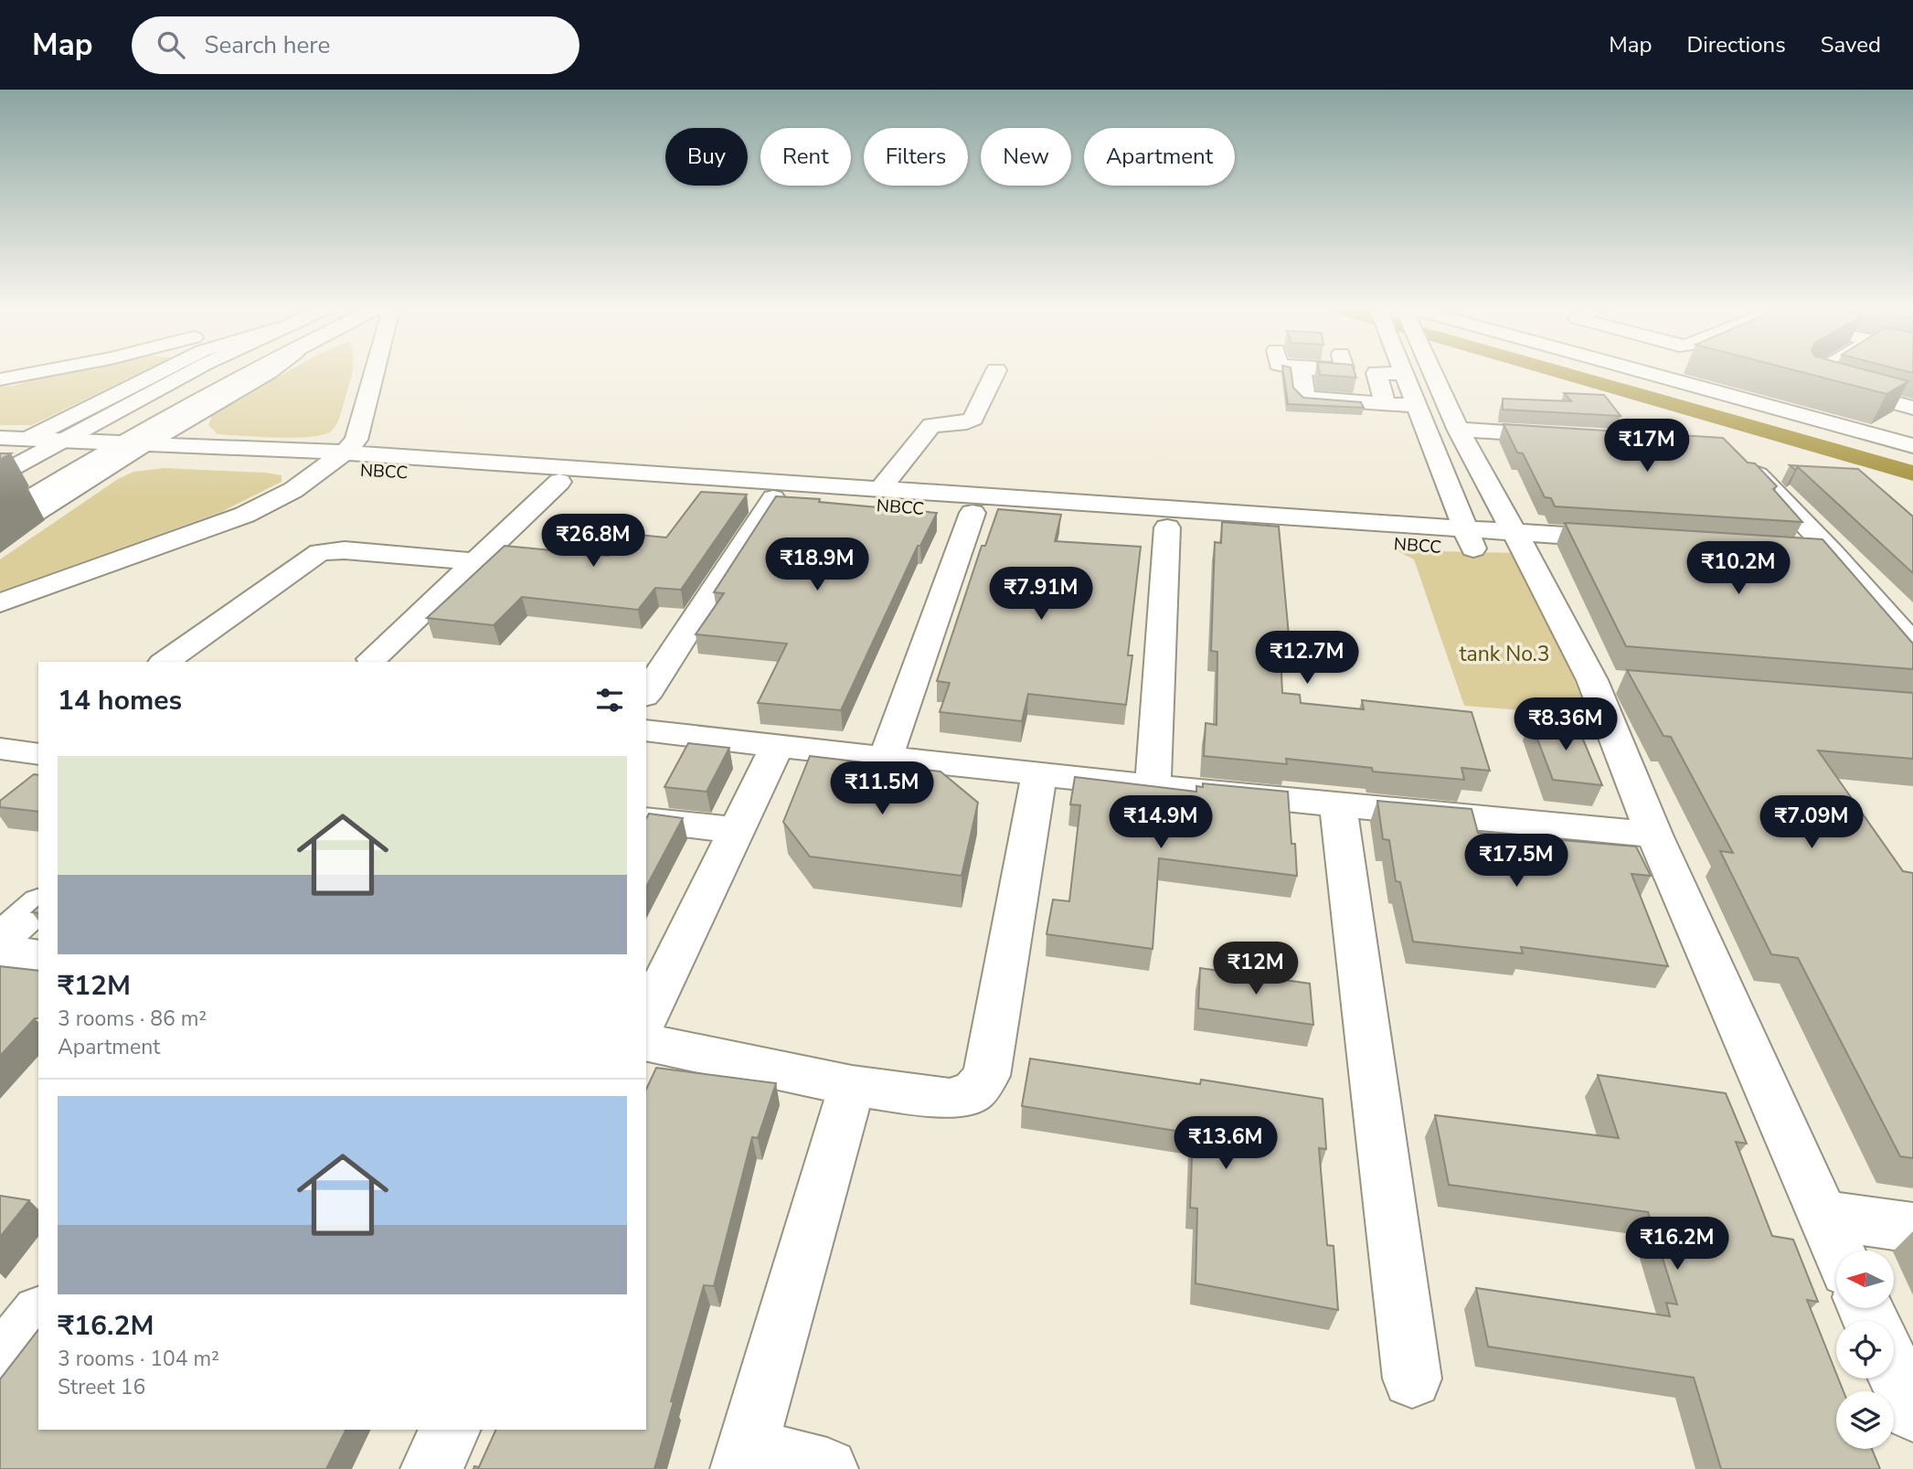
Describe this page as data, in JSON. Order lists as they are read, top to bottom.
{
  "streets": {
    "street": ["NBCC"]
  },
  "parks": ["tank No.3"],
  "north": "left",
  "page": {
    "header": "Map",
    "search": "Search here",
    "nav": ["Map", "Directions", "Saved"],
    "chip": [
      "Buy",
      "Rent",
      "Filters",
      "New",
      "Apartment"
    ],
    "price": [
      "₹17M",
      "₹26.8M",
      "₹18.9M",
      "₹10.2M",
      "₹7.91M",
      "₹12.7M",
      "₹8.36M",
      "₹11.5M",
      "₹14.9M",
      "₹7.09M",
      "₹17.5M",
      "₹12M",
      "₹13.6M",
      "₹16.2M"
    ],
    "heading": "14 homes",
    "list": [
      {
        "name": "₹12M",
        "note": "3 rooms · 86 m² · Apartment"
      },
      {
        "name": "₹16.2M",
        "note": "3 rooms · 104 m² · Street 16"
      }
    ]
  }
}
